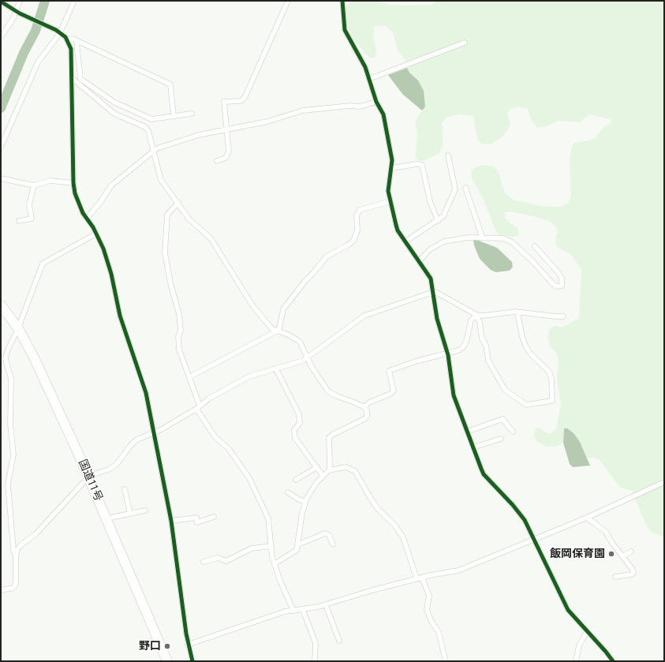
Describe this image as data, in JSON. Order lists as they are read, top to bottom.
{
  "streets": {
    "highway": ["国道11号"]
  },
  "places": ["飯岡保育園", "野口"]
}
